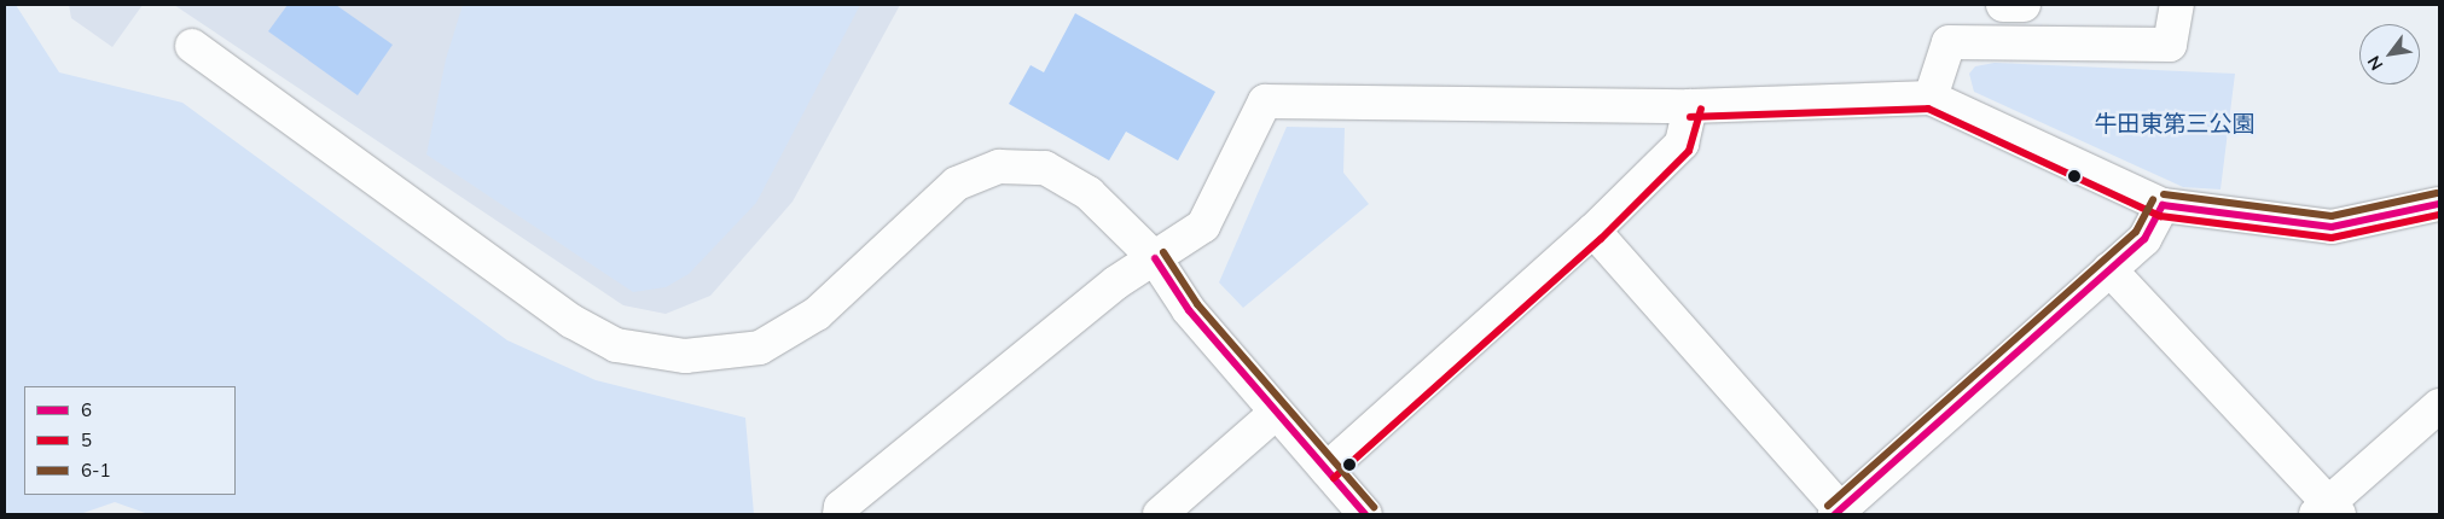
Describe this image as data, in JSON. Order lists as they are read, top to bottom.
{
  "parks": ["牛田東第三公園"],
  "lines": ["transit line 5", "transit line 6-1", "transit line 6"],
  "legend": ["6", "5", "6-1"],
  "north": "bottom left"
}
